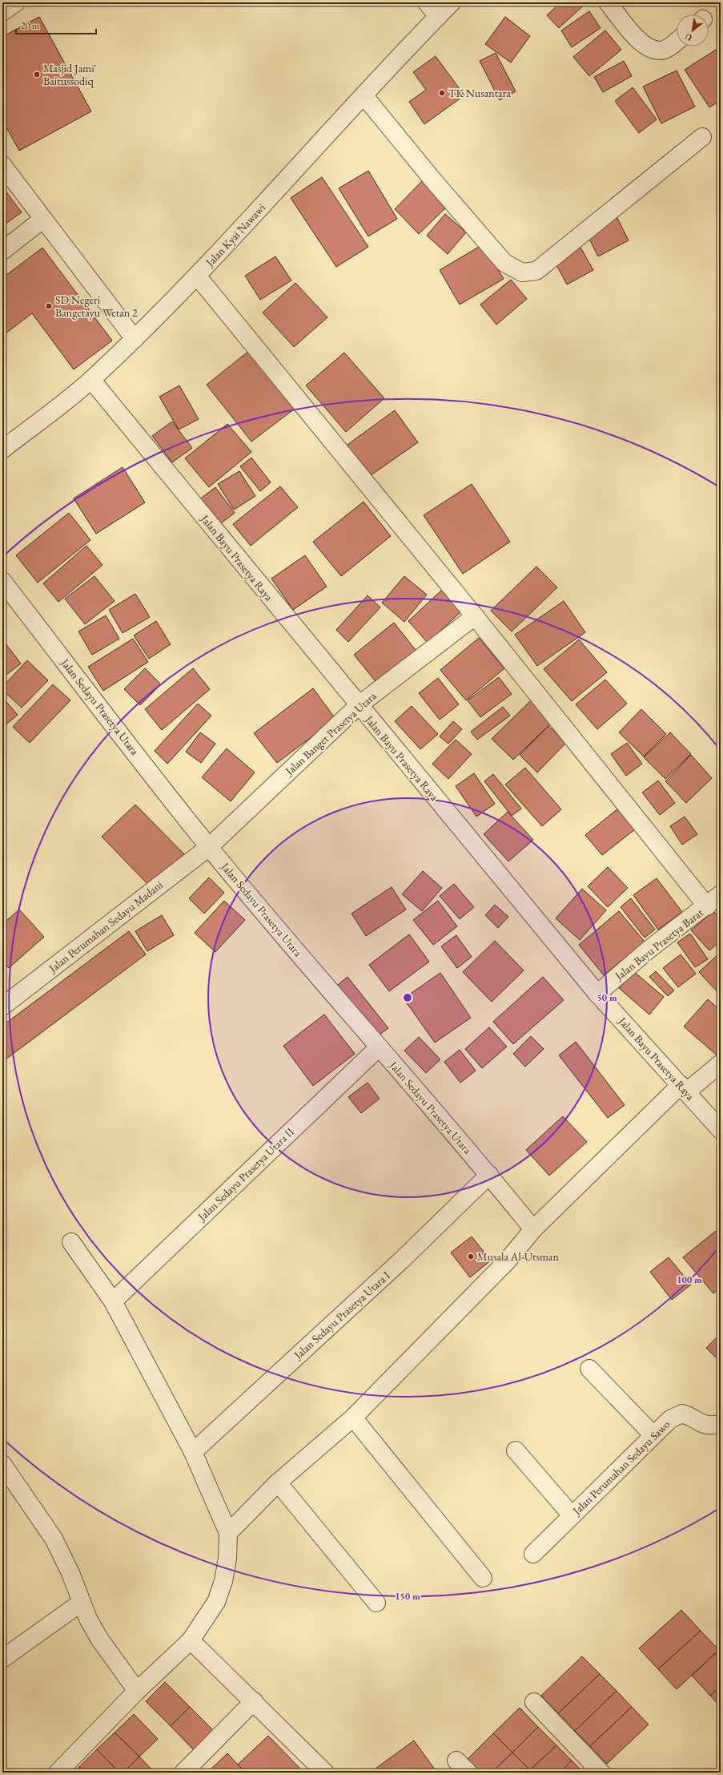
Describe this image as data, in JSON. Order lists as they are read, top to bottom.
{
  "streets": {
    "street": [
      "Jalan Kyai Nawawi",
      "Jalan Bayu Prasetya Raya",
      "Jalan Sedayu Prasetya Utara",
      "Jalan Banget Prasetya Utara",
      "Jalan Perumahan Sedayu Madani",
      "Jalan Bayu Prasetya Barat",
      "Jalan Sedayu Prasetya Utara II",
      "Jalan Sedayu Prasetya Utara I",
      "Jalan Perumahan Sedayu Sawo"
    ]
  },
  "crossings": [
    ["Jalan Kyai Nawawi", "Jalan Bayu Prasetya Raya"],
    ["Jalan Bayu Prasetya Raya", "Jalan Banget Prasetya Utara"],
    ["Jalan Bayu Prasetya Raya", "Jalan Bayu Prasetya Barat"],
    ["Jalan Sedayu Prasetya Utara", "Jalan Banget Prasetya Utara"],
    ["Jalan Sedayu Prasetya Utara", "Jalan Perumahan Sedayu Madani"],
    ["Jalan Sedayu Prasetya Utara", "Jalan Sedayu Prasetya Utara II"],
    ["Jalan Sedayu Prasetya Utara", "Jalan Sedayu Prasetya Utara I"],
    ["Jalan Banget Prasetya Utara", "Jalan Perumahan Sedayu Madani"]
  ],
  "places": [
    "Masjid Jami' Baitussodiq",
    "TK Nusantara",
    "SD Negeri Bangetayu Wetan 2",
    "Musala Al-Utsman"
  ],
  "scale_bar": "20 m",
  "north": "bottom left",
  "rings": ["50 m", "100 m", "150 m"]
}
